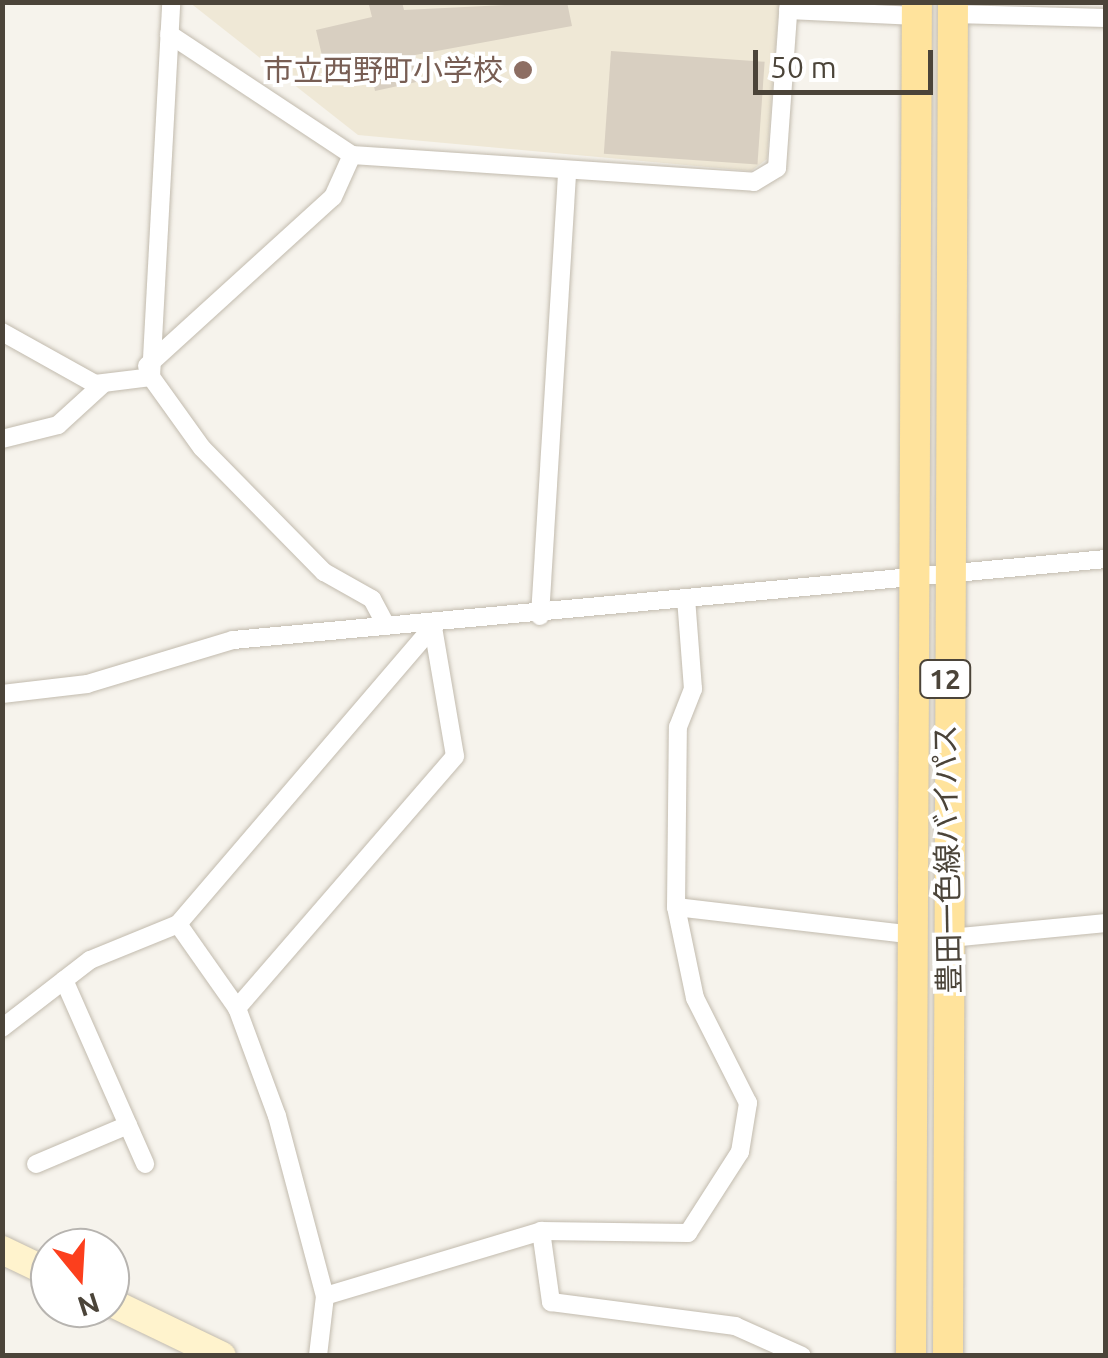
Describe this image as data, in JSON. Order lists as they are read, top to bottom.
{
  "streets": {
    "main road": ["12", "豊田一色線バイパス"]
  },
  "places": ["市立西野町小学校"],
  "scale_bar": "50 m",
  "north": "bottom"
}
